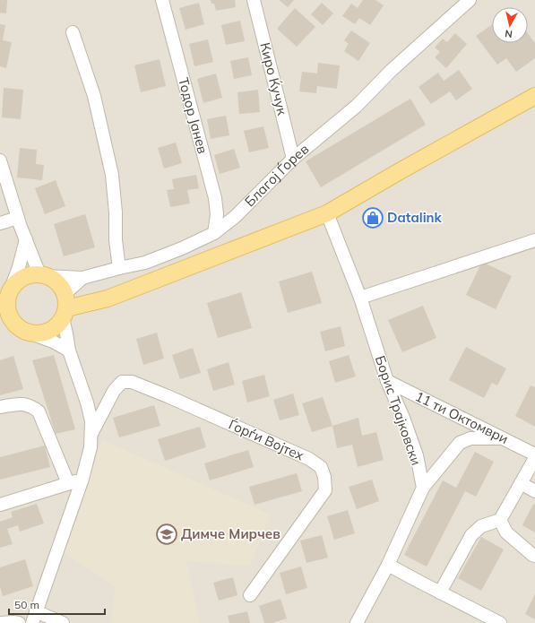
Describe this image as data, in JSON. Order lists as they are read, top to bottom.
{
  "streets": {
    "street": [
      "Киро Ќучук",
      "Тодор Јанев",
      "Благој Ѓорев",
      "Борис Трајковски",
      "11 ти Октомври",
      "Ѓорѓи Војтех"
    ]
  },
  "crossings": [
    ["Киро Ќучук", "Благој Ѓорев"],
    ["Тодор Јанев", "Благој Ѓорев"],
    ["Борис Трајковски", "11 ти Октомври"]
  ],
  "places": {
    "shop": ["Datalink"],
    "school or university": ["Димче Мирчев"]
  },
  "scale_bar": "50 m",
  "north": "bottom"
}
